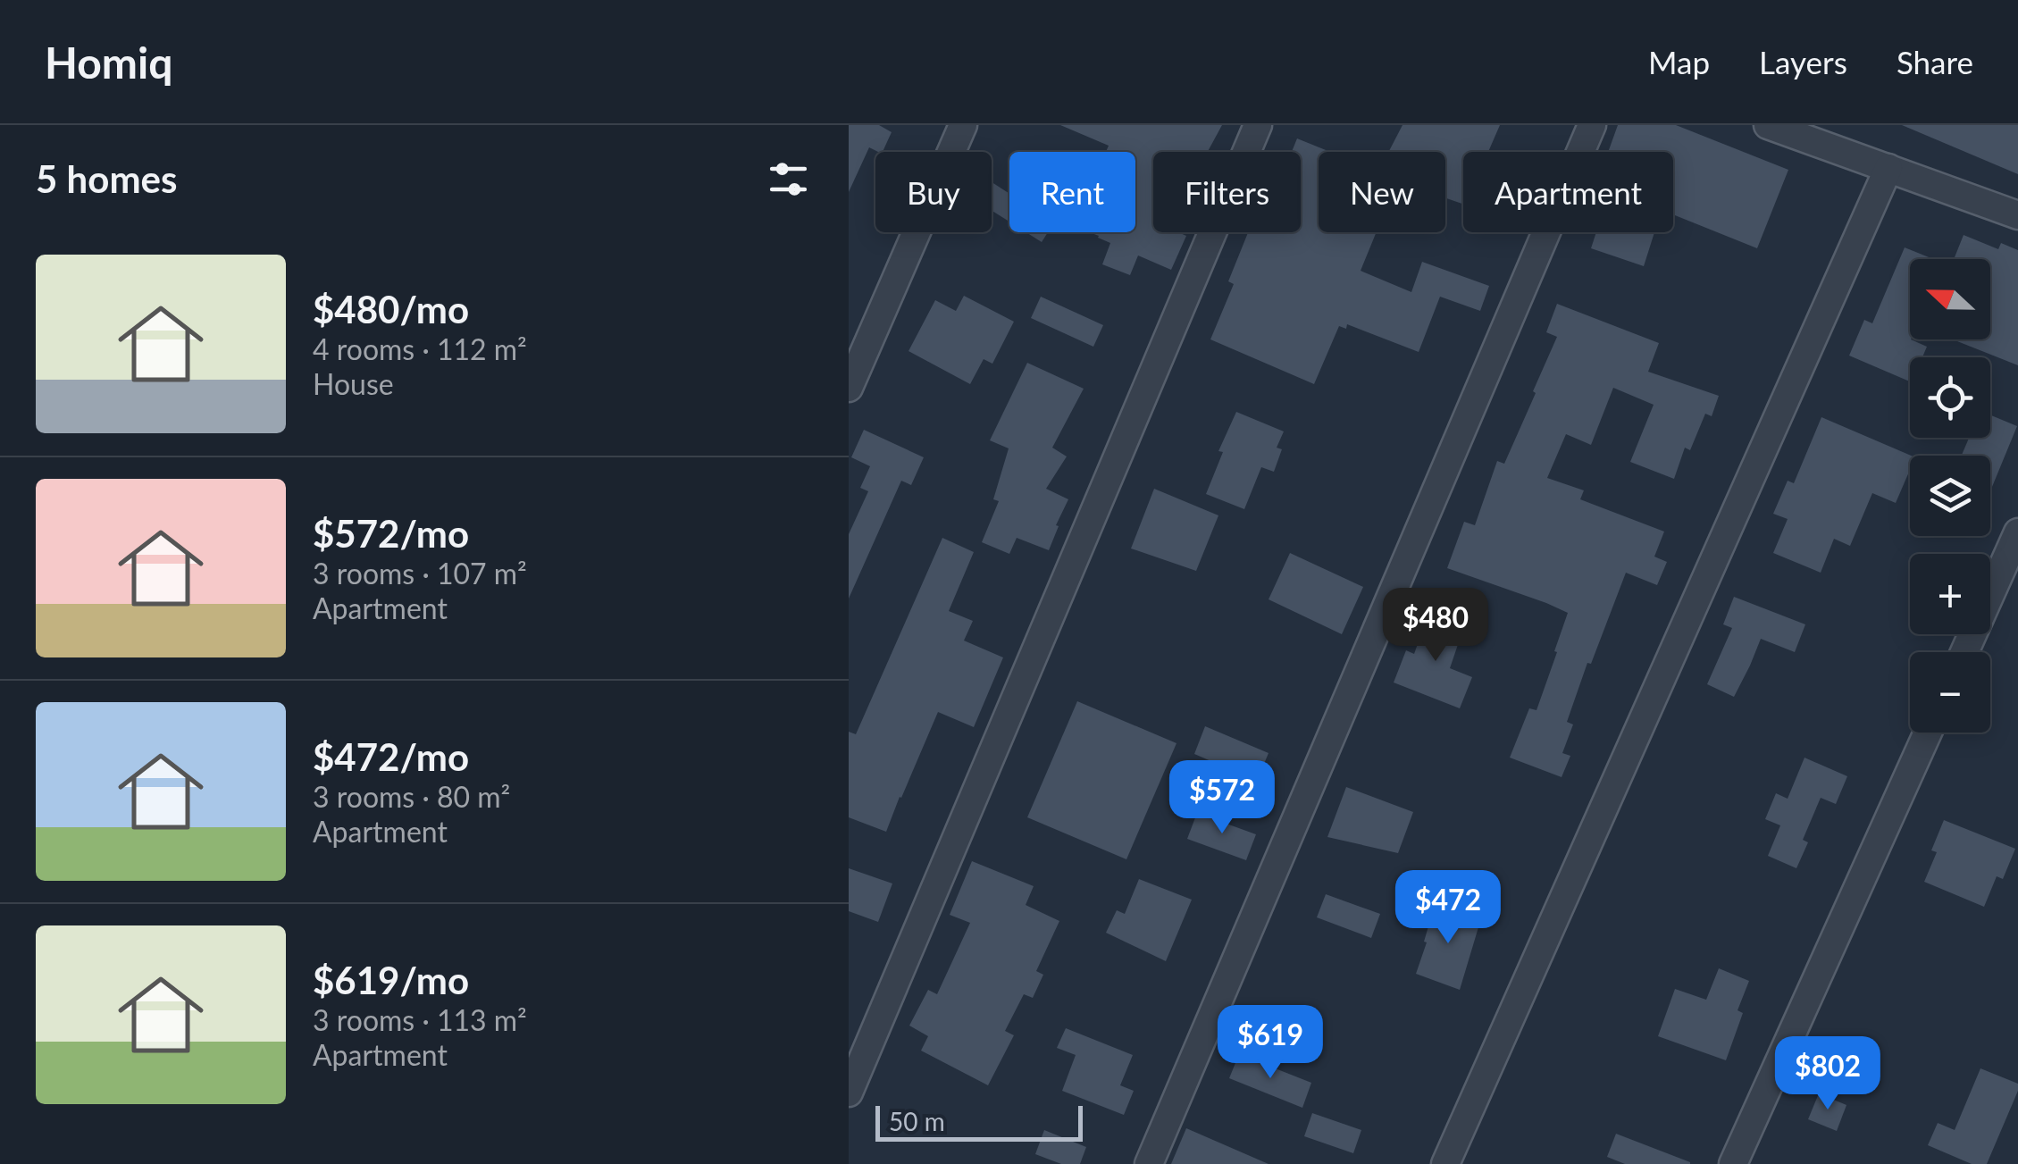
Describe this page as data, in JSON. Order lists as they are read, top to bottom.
{
  "scale_bar": "50 m",
  "north": "left",
  "page": {
    "header": "Homiq",
    "nav": ["Map", "Layers", "Share"],
    "heading": "5 homes",
    "chip": [
      "Buy",
      "Rent",
      "Filters",
      "New",
      "Apartment"
    ],
    "list": [
      {
        "name": "$480/mo",
        "note": "4 rooms · 112 m² · House"
      },
      {
        "name": "$572/mo",
        "note": "3 rooms · 107 m² · Apartment"
      },
      {
        "name": "$472/mo",
        "note": "3 rooms · 80 m² · Apartment"
      },
      {
        "name": "$619/mo",
        "note": "3 rooms · 113 m² · Apartment"
      }
    ],
    "map_buttons": ["+", "−"],
    "price": [
      "$480",
      "$572",
      "$472",
      "$619",
      "$802"
    ],
    "scale": "50 m"
  }
}
